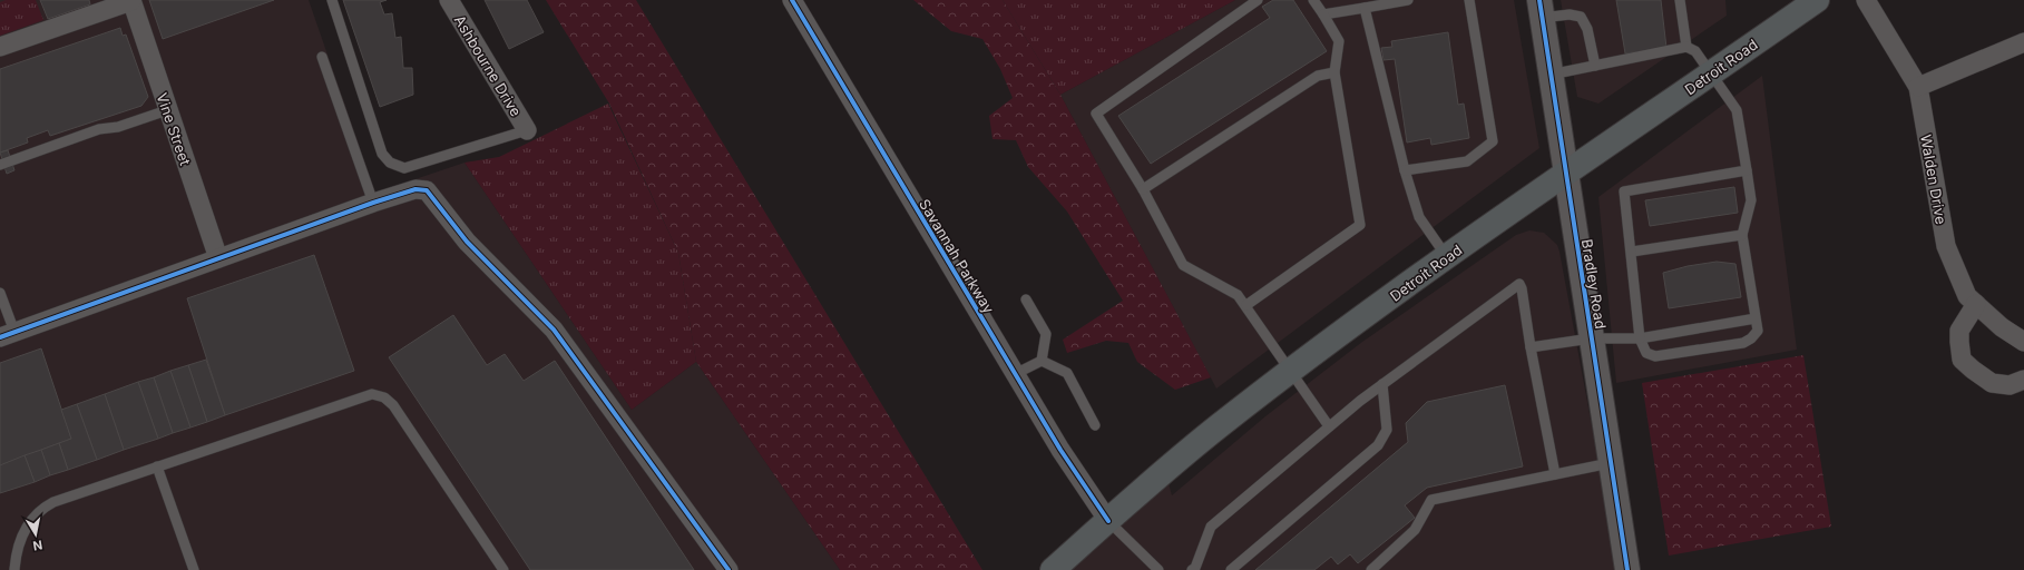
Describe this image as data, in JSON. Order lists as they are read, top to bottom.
{
  "streets": {
    "main road": ["Detroit Road"],
    "street": [
      "Ashbourne Drive",
      "Vine Street",
      "Walden Drive",
      "Savannah Parkway",
      "Bradley Road"
    ]
  },
  "crossings": [
    ["Detroit Road", "Savannah Parkway"],
    ["Detroit Road", "Bradley Road"]
  ],
  "north": "bottom"
}
